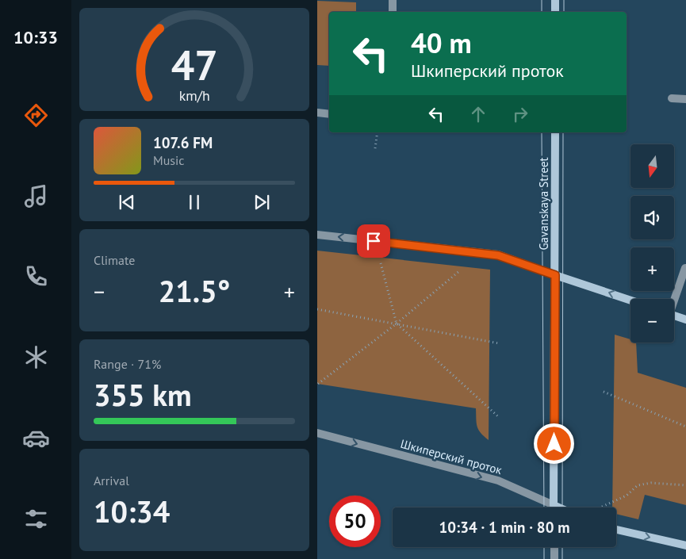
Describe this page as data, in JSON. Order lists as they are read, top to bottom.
{
  "streets": {
    "main road": ["Gavanskaya Street", "Шкиперский проток"]
  },
  "crossings": [
    ["Gavanskaya Street", "Шкиперский проток"]
  ],
  "one_way": ["Шкиперский проток"],
  "north": "bottom",
  "page": {
    "tabs": "10:33",
    "turn": ["40 m", "Шкиперский проток"],
    "song": ["107.6 FM", "Music"],
    "map_buttons": ["+", "−"],
    "tile": [
      "Climate",
      ["Range · 71%", "355 km"],
      ["Arrival", "10:34"]
    ],
    "heat": ["−", "21.5°", "+"],
    "limit": "50",
    "trip": "10:34 · 1 min · 80 m",
    "gauge": ["47", "km/h"]
  }
}
